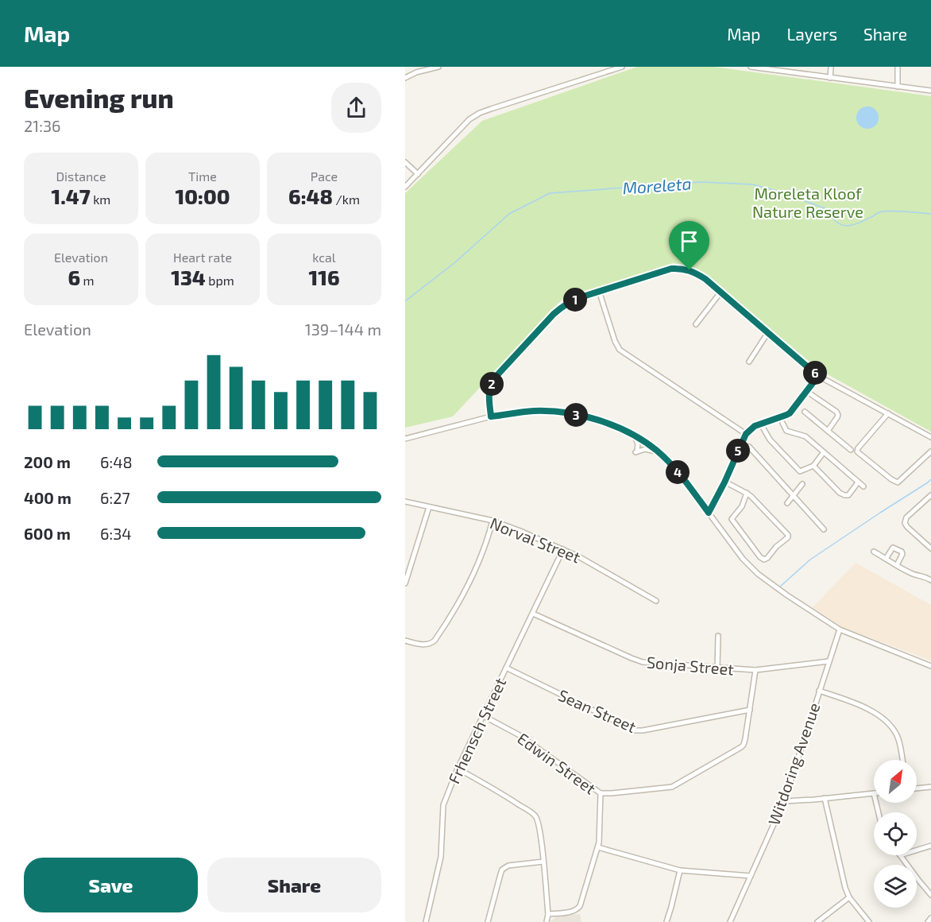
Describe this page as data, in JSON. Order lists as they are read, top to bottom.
{
  "streets": {
    "street": [
      "Norval Street",
      "Sonja Street",
      "Sean Street",
      "Frhensch Street",
      "Edwin Street",
      "Witdoring Avenue"
    ]
  },
  "crossings": [
    ["Norval Street", "Frhensch Street"],
    ["Sonja Street", "Frhensch Street"],
    ["Sonja Street", "Witdoring Avenue"],
    ["Sean Street", "Frhensch Street"],
    ["Frhensch Street", "Edwin Street"]
  ],
  "water": ["Moreleta"],
  "parks": ["Moreleta Kloof Nature Reserve"],
  "north": "top right",
  "page": {
    "header": "Map",
    "nav": ["Map", "Layers", "Share"],
    "heading": ["Evening run", "21:36"],
    "stats": [
      ["Distance", "1.47 km"],
      ["Time", "10:00"],
      ["Pace", "6:48 /km"],
      ["Elevation", "6 m"],
      ["Heart rate", "134 bpm"],
      ["kcal", "116"]
    ],
    "pins": [
      "1",
      "6",
      "2",
      "3",
      "5",
      "4"
    ],
    "chart": ["Elevation", "139–144 m"],
    "list": [
      {
        "name": "200 m",
        "note": "6:48"
      },
      {
        "name": "400 m",
        "note": "6:27"
      },
      {
        "name": "600 m",
        "note": "6:34"
      }
    ],
    "buttons": ["Save", "Share"]
  }
}
